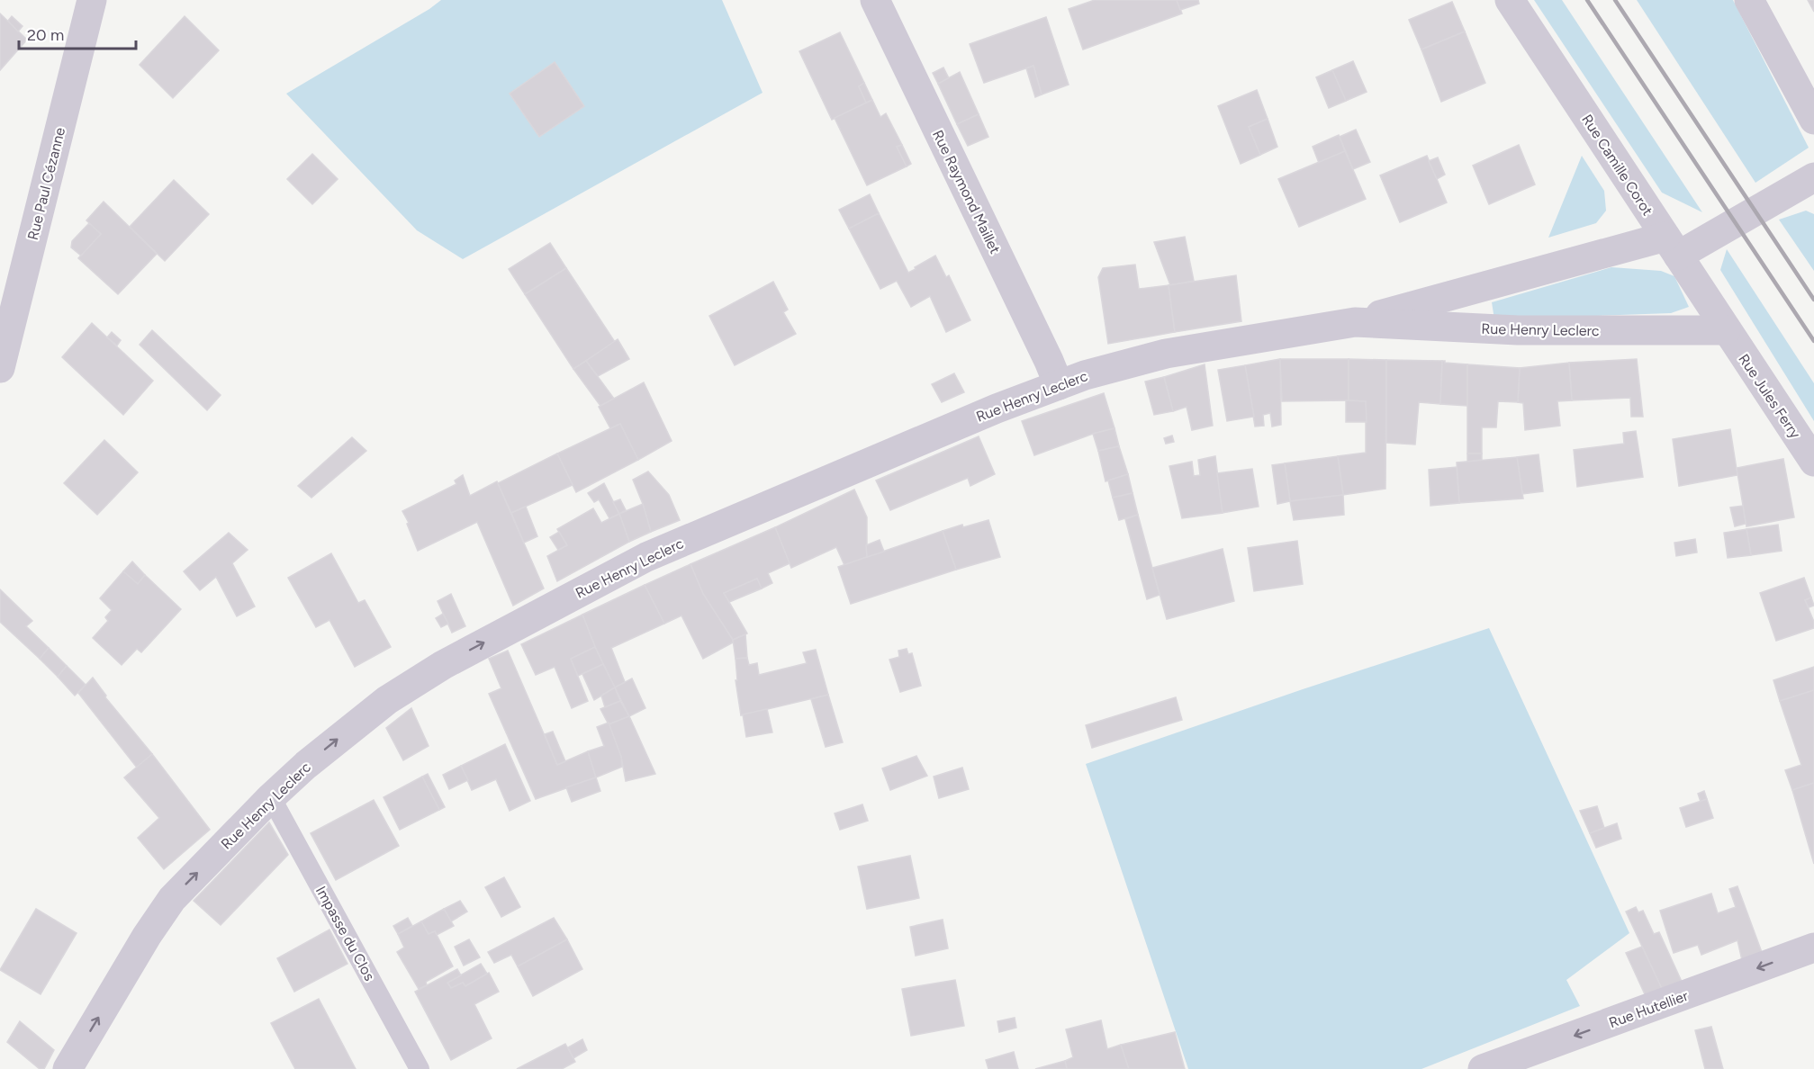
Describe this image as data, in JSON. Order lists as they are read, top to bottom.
{
  "streets": {
    "street": [
      "Rue Camille Corot",
      "Rue Paul Cézanne",
      "Rue Raymond Maillet",
      "Rue Henry Leclerc",
      "Rue Jules Ferry",
      "Rue Hutellier"
    ],
    "lane": ["Impasse du Clos"]
  },
  "crossings": [
    ["Rue Camille Corot", "Rue Henry Leclerc"],
    ["Rue Camille Corot", "Rue Jules Ferry"],
    ["Rue Raymond Maillet", "Rue Henry Leclerc"],
    ["Rue Henry Leclerc", "Rue Jules Ferry"],
    ["Rue Henry Leclerc", "Impasse du Clos"]
  ],
  "one_way": ["Rue Henry Leclerc", "Rue Hutellier"],
  "scale_bar": "20 m"
}
